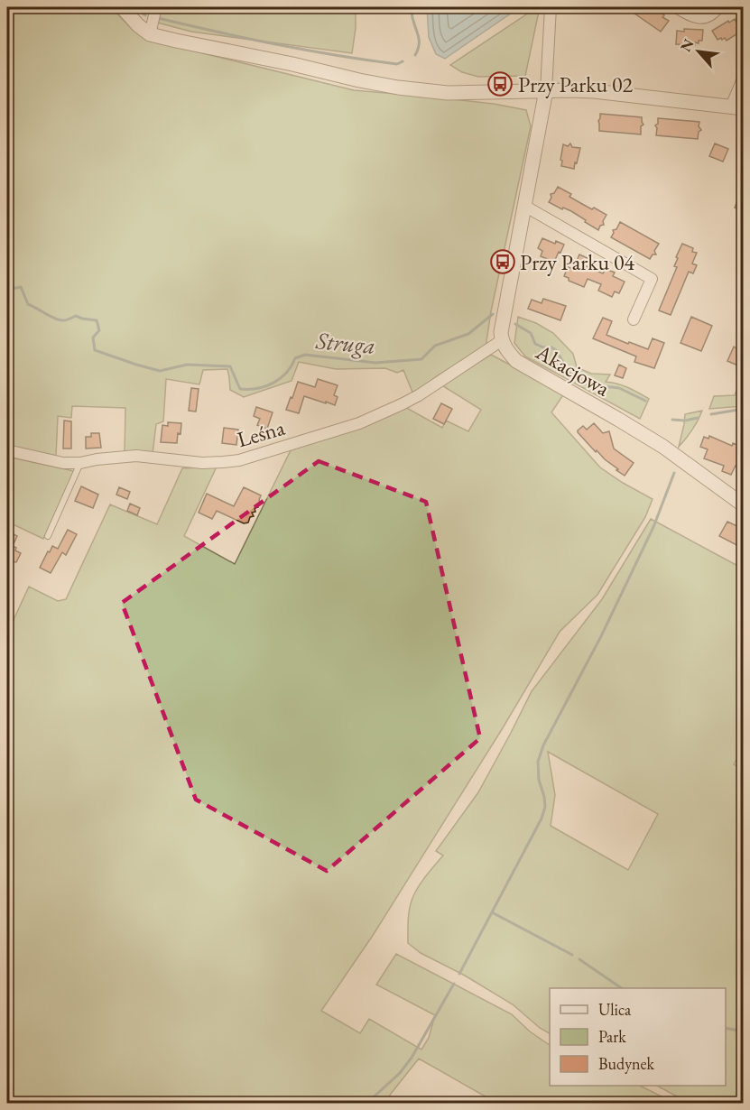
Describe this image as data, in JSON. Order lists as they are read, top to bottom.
{
  "streets": {
    "street": ["Akacjowa", "Leśna"]
  },
  "crossings": [
    ["Akacjowa", "Leśna"]
  ],
  "water": ["Struga"],
  "places": {
    "bus stop": ["Przy Parku 02", "Przy Parku 04"]
  },
  "legend": ["Ulica", "Park", "Budynek"],
  "north": "top left"
}
